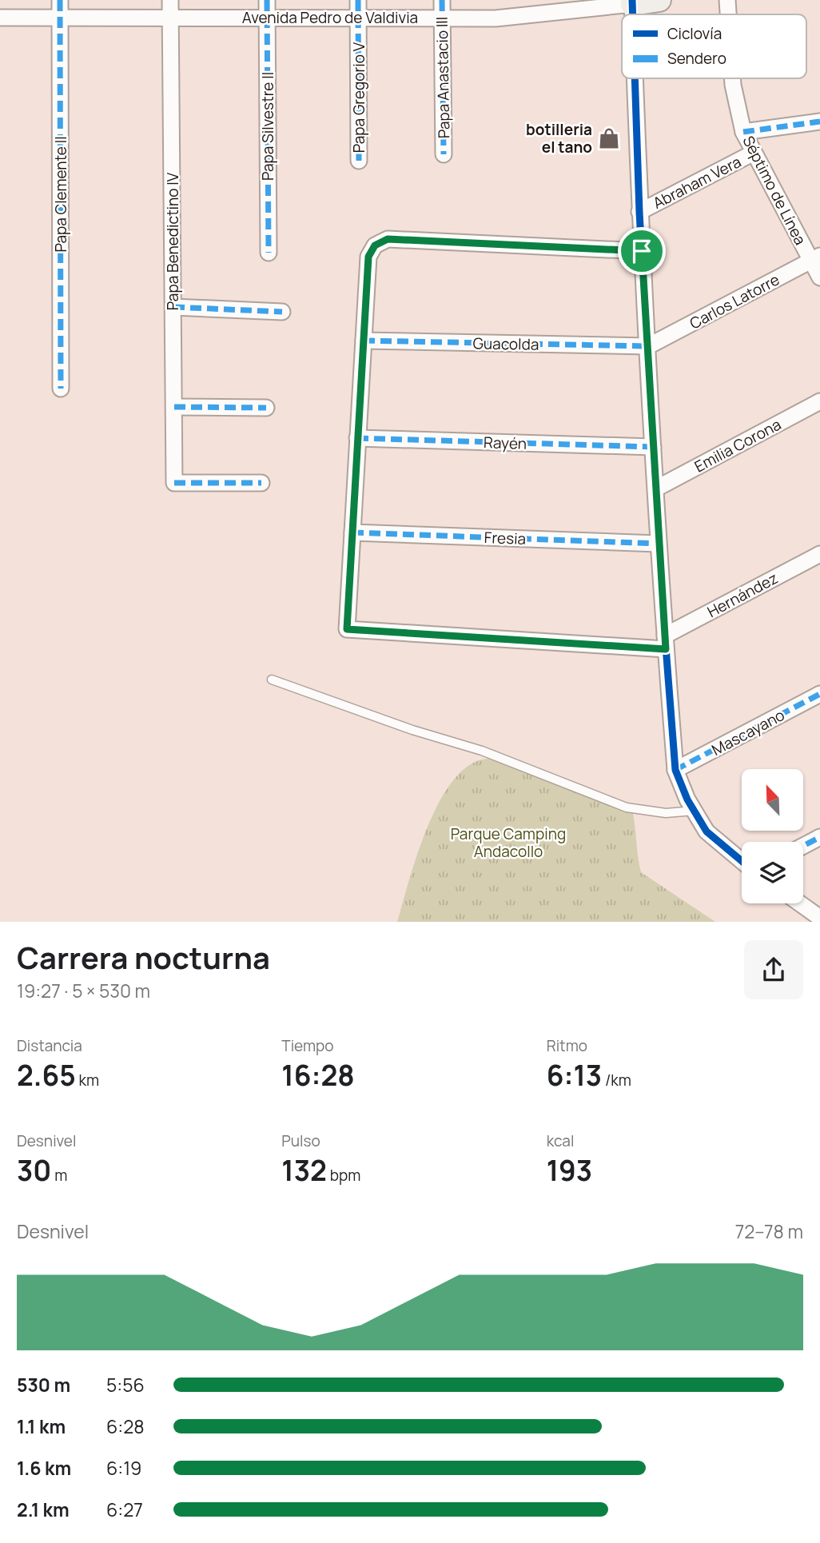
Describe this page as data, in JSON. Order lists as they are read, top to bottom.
{
  "streets": {
    "street": [
      "Avenida Pedro de Valdivia",
      "Papa Anastacio III",
      "Papa Gregorio V",
      "Papa Silvestre II",
      "Abraham Vera",
      "Séptimo de Línea",
      "Papa Clemente II",
      "Papa Benedictino IV",
      "Carlos Latorre",
      "Guacolda",
      "Rayén",
      "Emilia Corona",
      "Fresia",
      "Hernández",
      "Mascayano"
    ]
  },
  "crossings": [
    ["Avenida Pedro de Valdivia", "Papa Anastacio III"],
    ["Avenida Pedro de Valdivia", "Papa Gregorio V"],
    ["Avenida Pedro de Valdivia", "Papa Silvestre II"],
    ["Avenida Pedro de Valdivia", "Papa Clemente II"],
    ["Avenida Pedro de Valdivia", "Papa Benedictino IV"],
    ["Abraham Vera", "Séptimo de Línea"],
    ["Séptimo de Línea", "Carlos Latorre"],
    ["Carlos Latorre", "Guacolda"]
  ],
  "parks": ["Parque Camping Andacollo"],
  "places": {
    "shop": ["botilleria el tano"]
  },
  "legend": ["Ciclovía", "Sendero"],
  "north": "top left",
  "page": {
    "heading": ["Carrera nocturna", "19:27 · 5 × 530 m"],
    "stats": [
      ["Distancia", "2.65 km"],
      ["Tiempo", "16:28"],
      ["Ritmo", "6:13 /km"],
      ["Desnivel", "30 m"],
      ["Pulso", "132 bpm"],
      ["kcal", "193"]
    ],
    "chart": ["Desnivel", "72–78 m"],
    "list": [
      {
        "name": "530 m",
        "note": "5:56"
      },
      {
        "name": "1.1 km",
        "note": "6:28"
      },
      {
        "name": "1.6 km",
        "note": "6:19"
      },
      {
        "name": "2.1 km",
        "note": "6:27"
      }
    ]
  }
}
